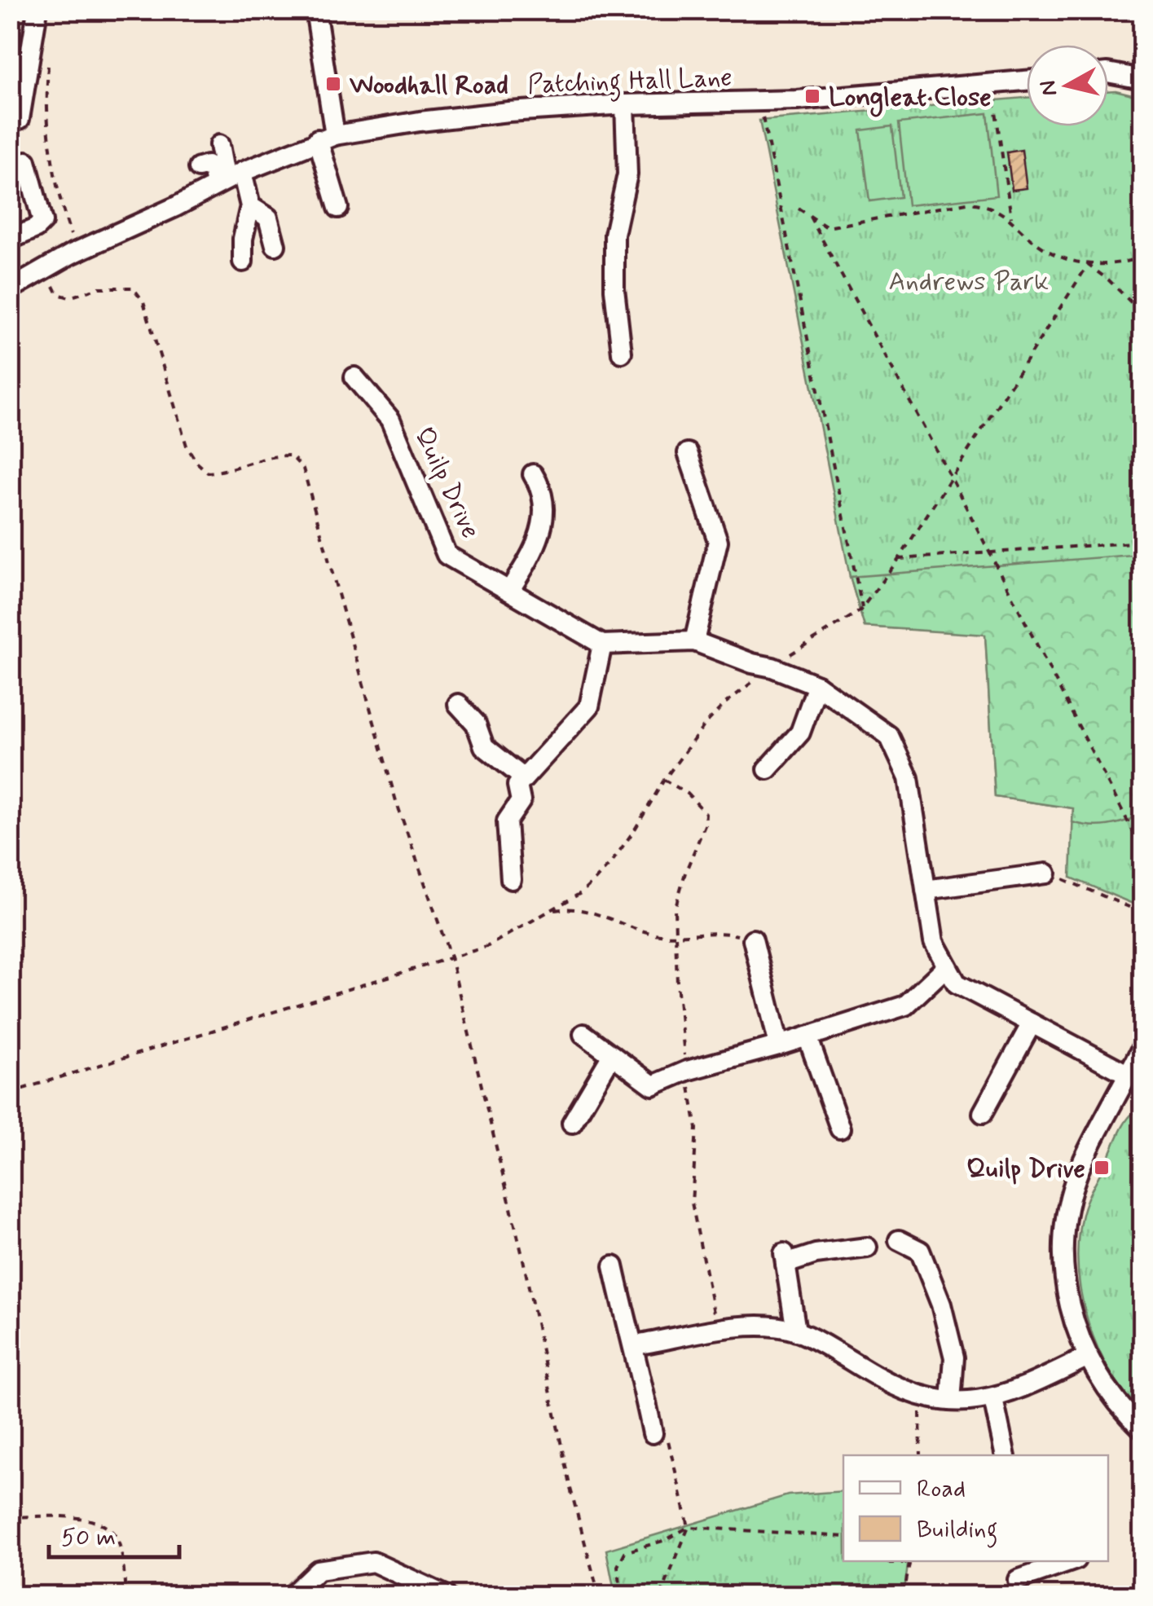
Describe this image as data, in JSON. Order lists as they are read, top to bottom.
{
  "streets": {
    "street": ["Patching Hall Lane", "Quilp Drive"]
  },
  "parks": ["Andrews Park"],
  "places": {
    "transit": ["Woodhall Road", "Longleat Close", "Quilp Drive"]
  },
  "legend": ["Road", "Building"],
  "scale_bar": "50 m",
  "north": "left"
}
